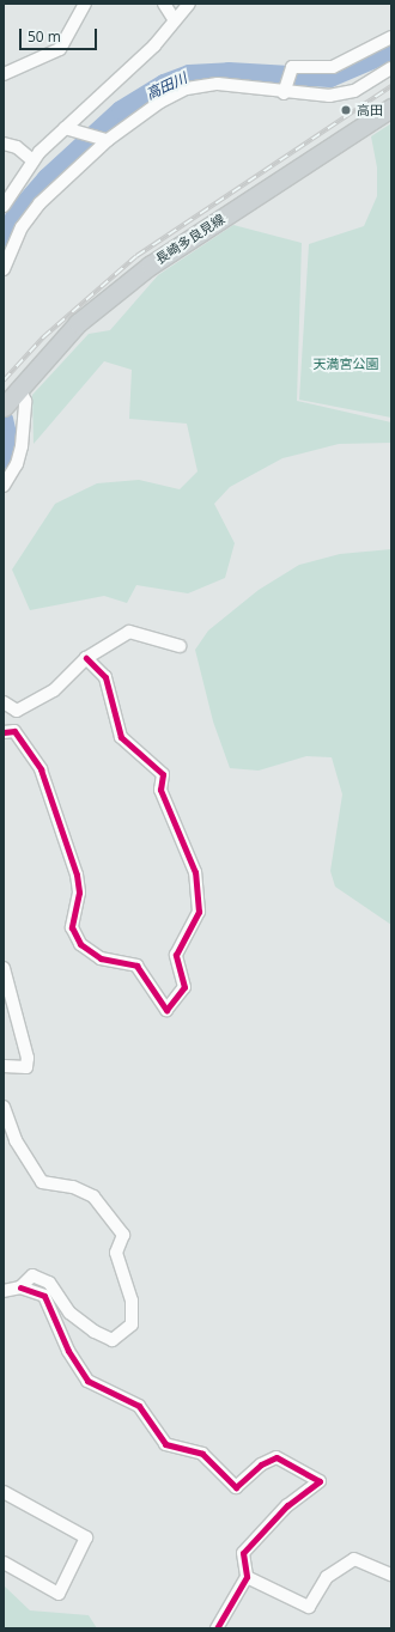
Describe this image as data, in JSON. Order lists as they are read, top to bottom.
{
  "streets": {
    "main road": ["長崎多良見線"]
  },
  "water": ["高田川"],
  "parks": ["天満宮公園"],
  "places": ["高田"],
  "scale_bar": "50 m"
}
